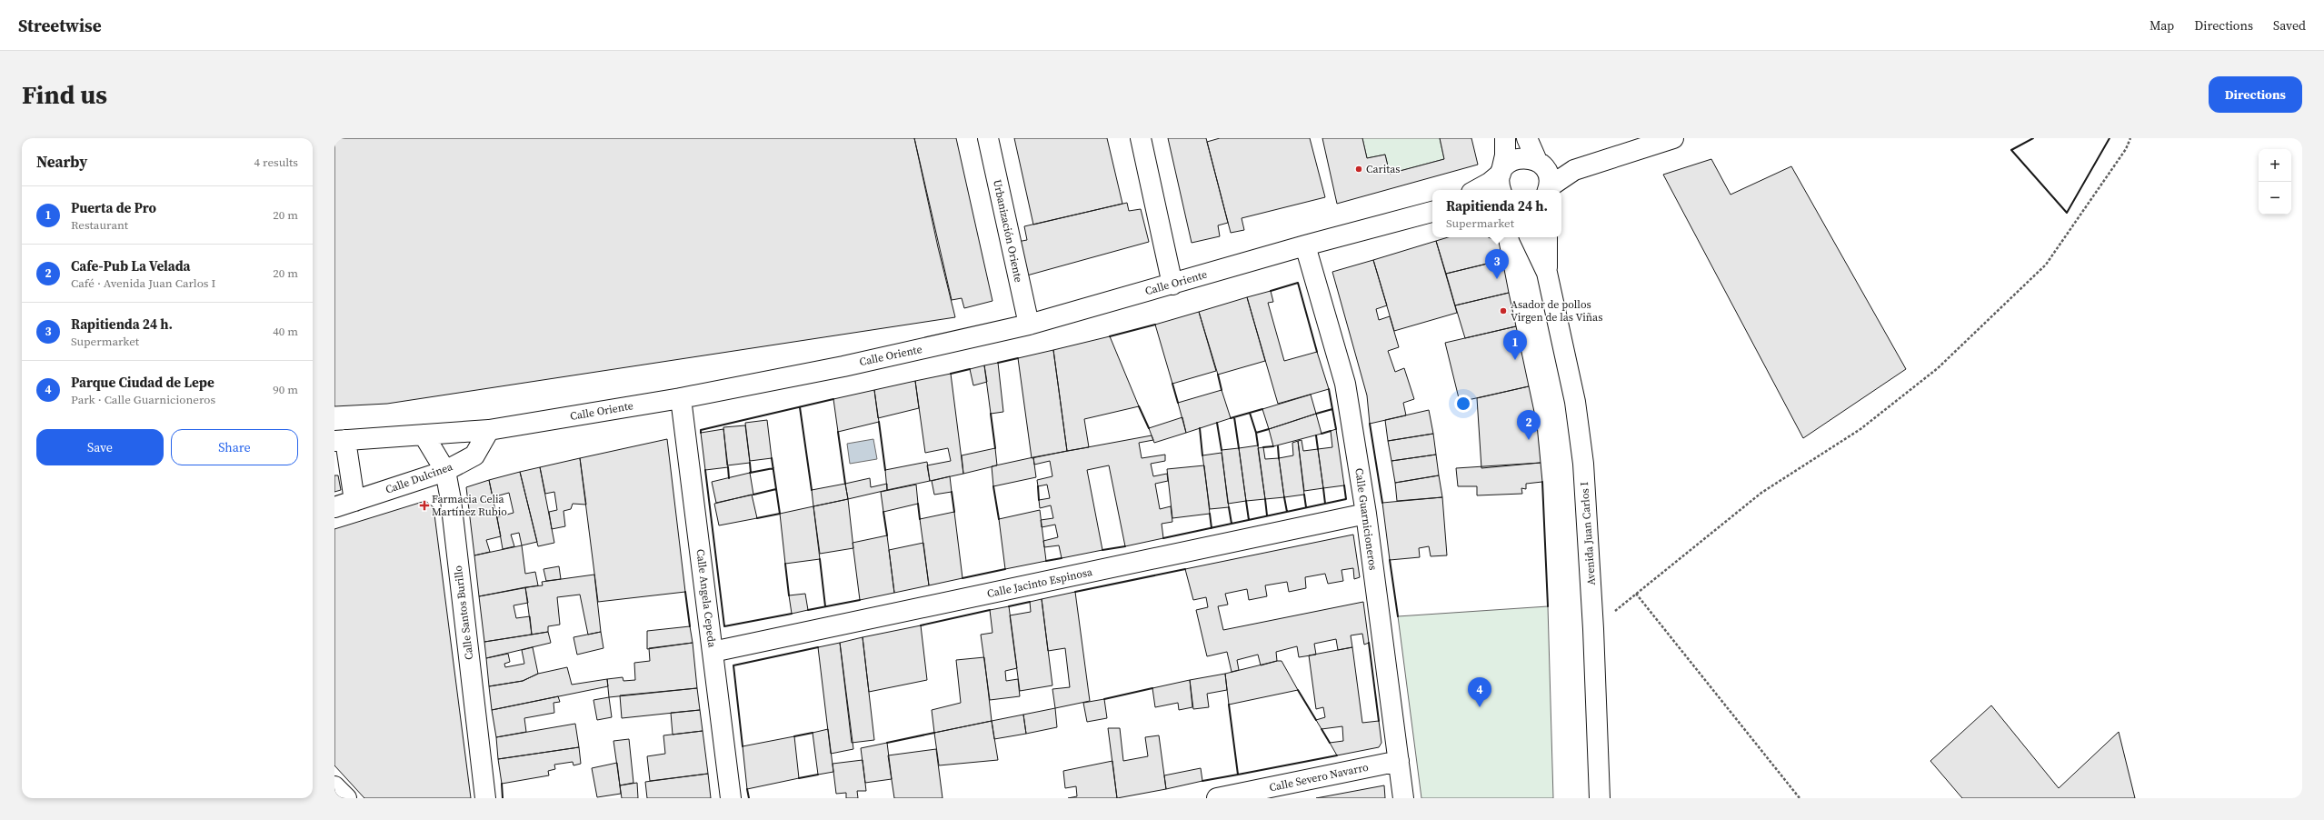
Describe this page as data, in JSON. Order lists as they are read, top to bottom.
{
  "streets": {
    "street": [
      "Urbanización Oriente",
      "Calle Oriente",
      "Calle Dulcinea",
      "Calle Guarnicioneros",
      "Avenida Juan Carlos I",
      "Calle Jacinto Espinosa",
      "Calle Angela Cepeda",
      "Calle Santos Burillo",
      "Calle Severo Navarro"
    ]
  },
  "crossings": [
    ["Urbanización Oriente", "Calle Oriente"],
    ["Calle Oriente", "Calle Dulcinea"],
    ["Calle Oriente", "Calle Guarnicioneros"],
    ["Calle Oriente", "Calle Angela Cepeda"],
    ["Calle Oriente", "Calle Santos Burillo"],
    ["Calle Dulcinea", "Calle Santos Burillo"],
    ["Calle Guarnicioneros", "Calle Jacinto Espinosa"],
    ["Calle Guarnicioneros", "Calle Severo Navarro"],
    ["Calle Jacinto Espinosa", "Calle Angela Cepeda"]
  ],
  "places": {
    "other": ["Caritas", "Asador de pollos Virgen de las Viñas"],
    "health": ["Farmacia Celia Martínez Rubio"]
  },
  "page": {
    "header": "Streetwise",
    "nav": ["Map", "Directions", "Saved"],
    "buttons": [
      "Directions",
      ["Save", "Share"]
    ],
    "title": "Find us",
    "heading": ["Nearby", "4 results"],
    "map_buttons": ["+", "−"],
    "list": [
      {
        "mark": "1",
        "name": "Puerta de Pro",
        "note": "Restaurant",
        "value": "20 m"
      },
      {
        "mark": "2",
        "name": "Cafe-Pub La Velada",
        "note": "Café · Avenida Juan Carlos I",
        "value": "20 m"
      },
      {
        "mark": "3",
        "name": "Rapitienda 24 h.",
        "note": "Supermarket",
        "value": "40 m"
      },
      {
        "mark": "4",
        "name": "Parque Ciudad de Lepe",
        "note": "Park · Calle Guarnicioneros",
        "value": "90 m"
      }
    ],
    "popup": ["Rapitienda 24 h.", "Supermarket"],
    "pins": [
      "3",
      "1",
      "2",
      "4"
    ]
  }
}
